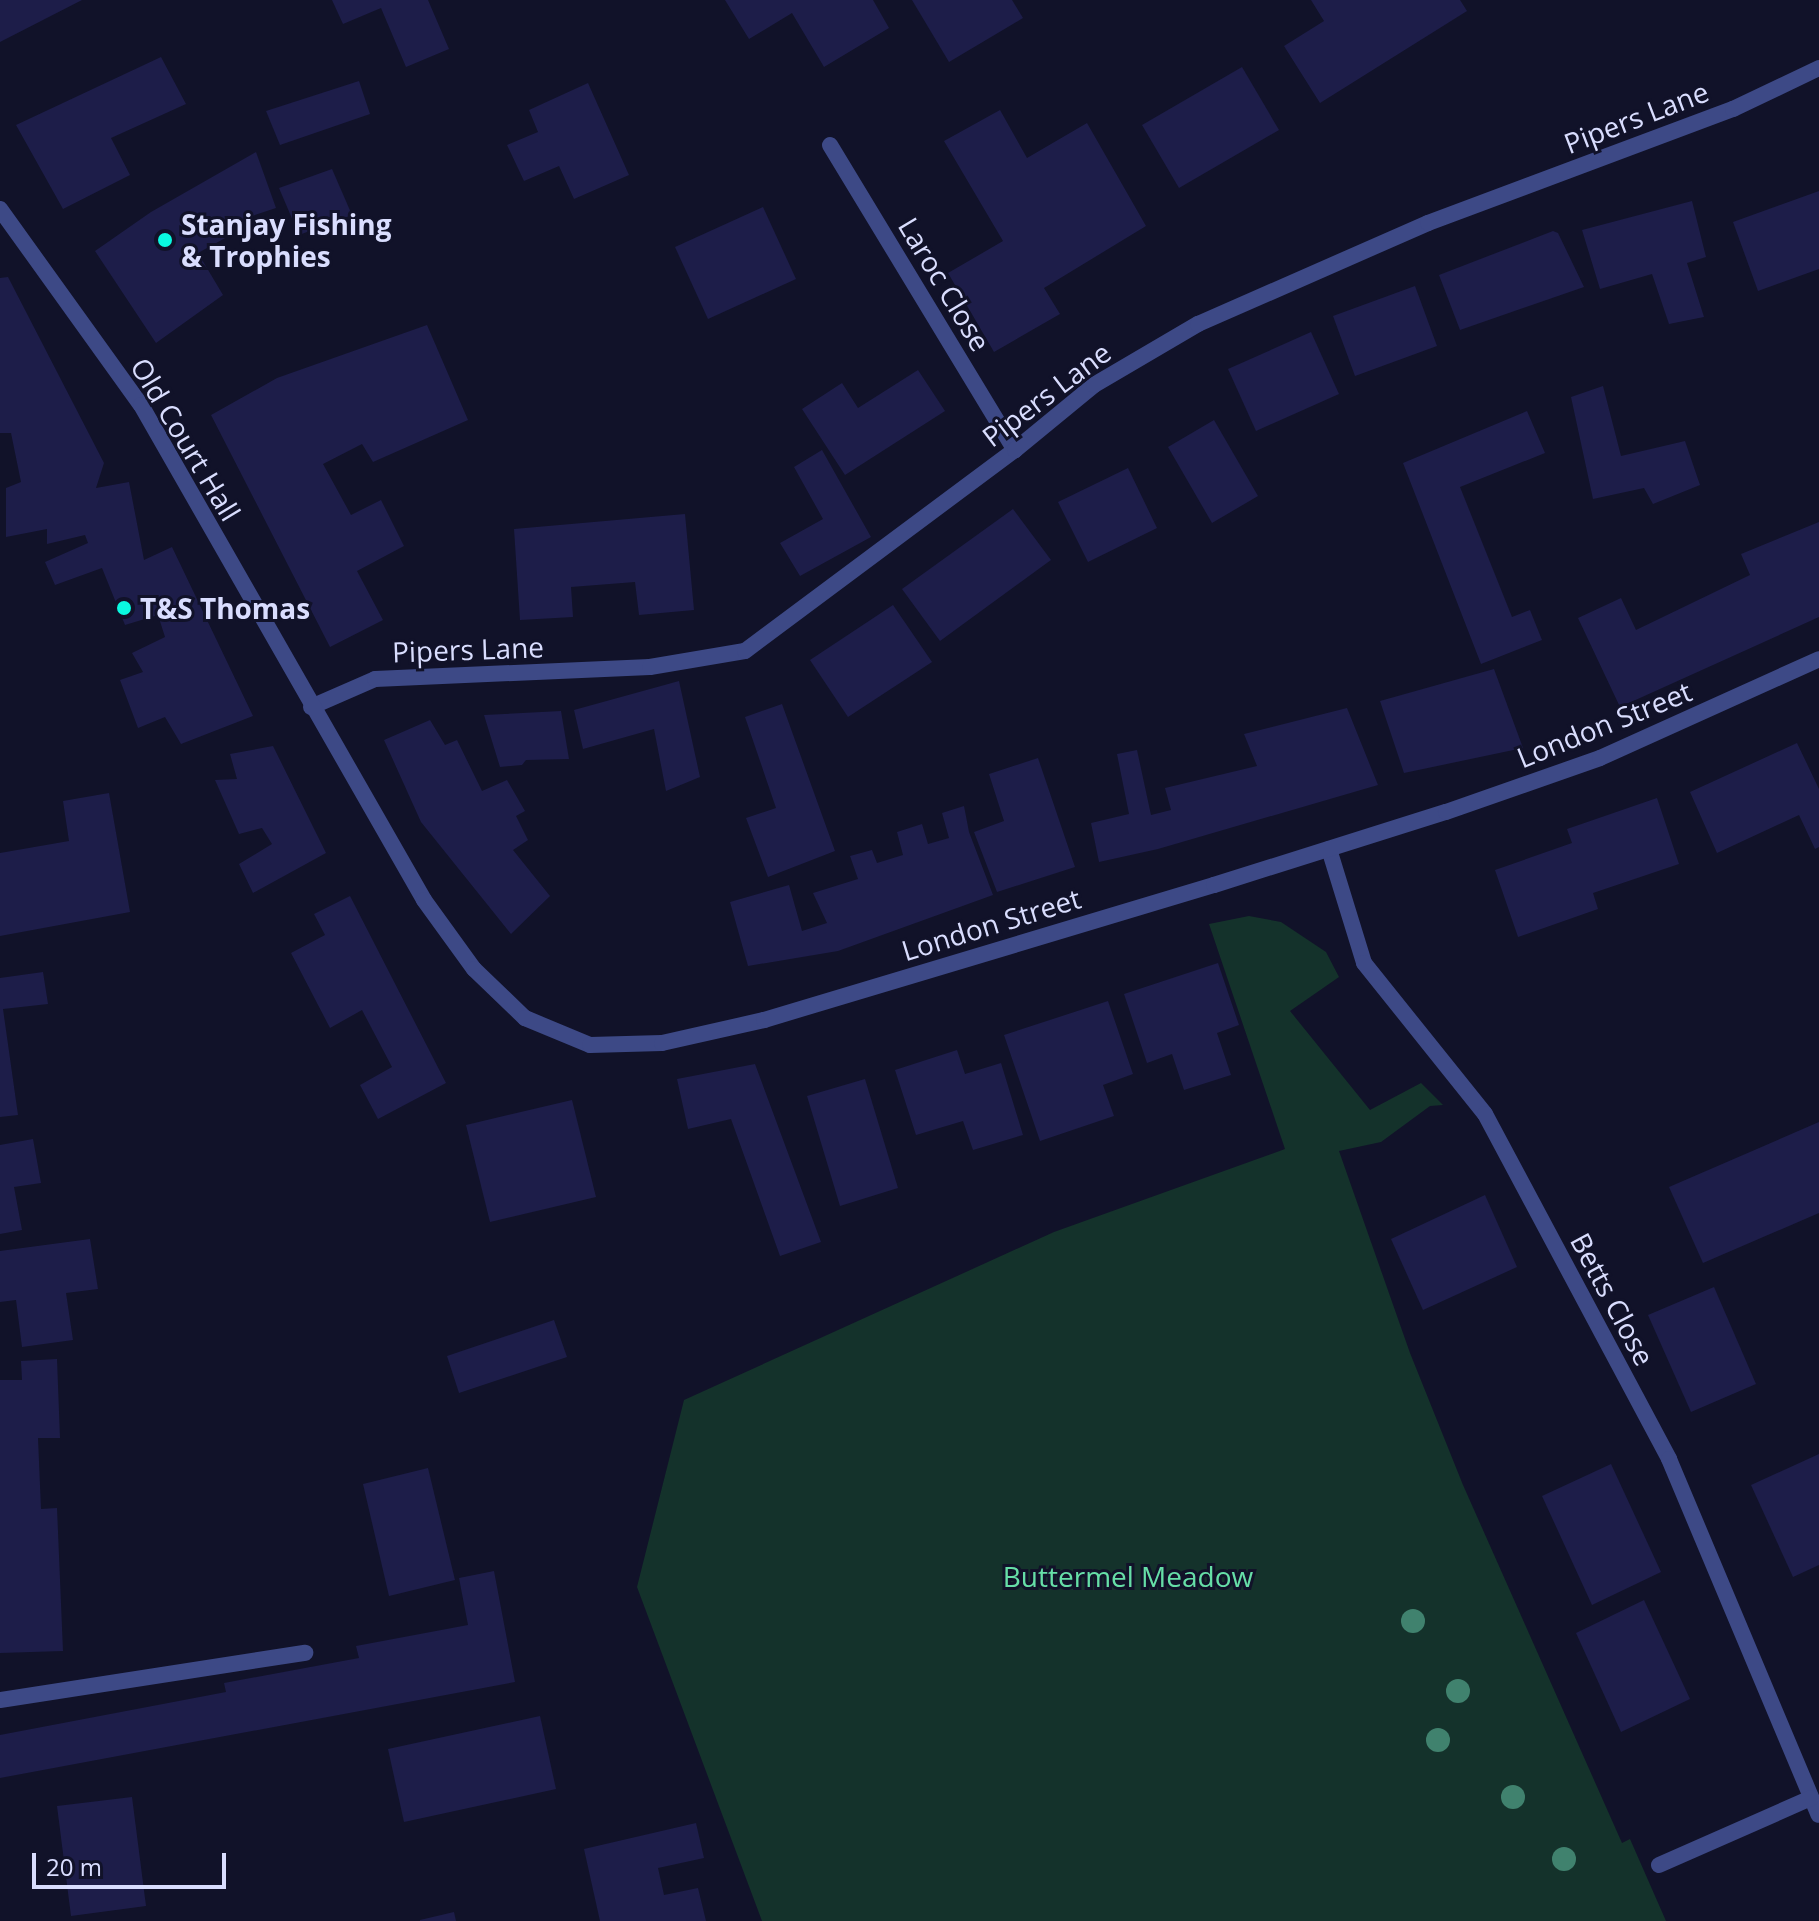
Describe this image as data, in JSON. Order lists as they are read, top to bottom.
{
  "streets": {
    "street": [
      "Pipers Lane",
      "Laroc Close",
      "Old Court Hall",
      "London Street",
      "Betts Close"
    ]
  },
  "crossings": [
    ["Pipers Lane", "Laroc Close"],
    ["Pipers Lane", "Old Court Hall"],
    ["Pipers Lane", "London Street"],
    ["Old Court Hall", "London Street"],
    ["London Street", "Betts Close"]
  ],
  "parks": ["Buttermel Meadow"],
  "places": ["Stanjay Fishing & Trophies", "T&S Thomas"],
  "scale_bar": "20 m"
}
